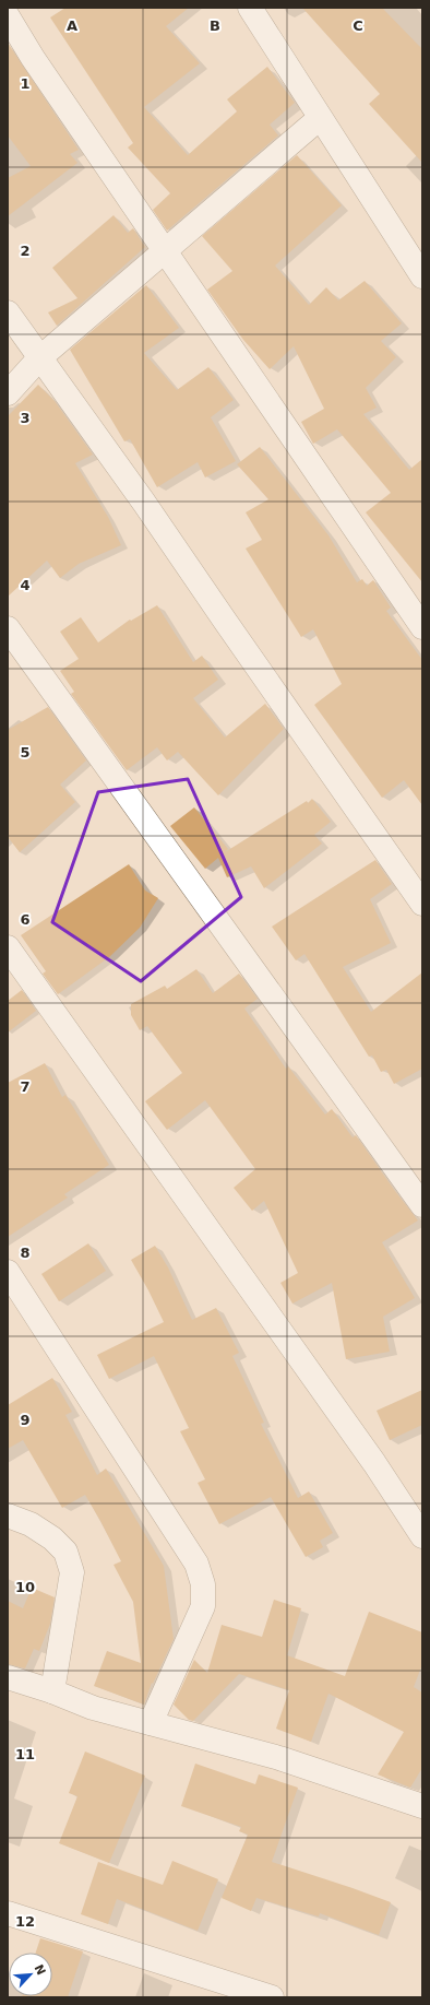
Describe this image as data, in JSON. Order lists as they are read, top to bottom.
{
  "north": "top right",
  "grid": {
    "columns": ["A", "B", "C"],
    "rows": [
      "1",
      "2",
      "3",
      "4",
      "5",
      "6",
      "7",
      "8",
      "9",
      "10",
      "11",
      "12"
    ]
  }
}
